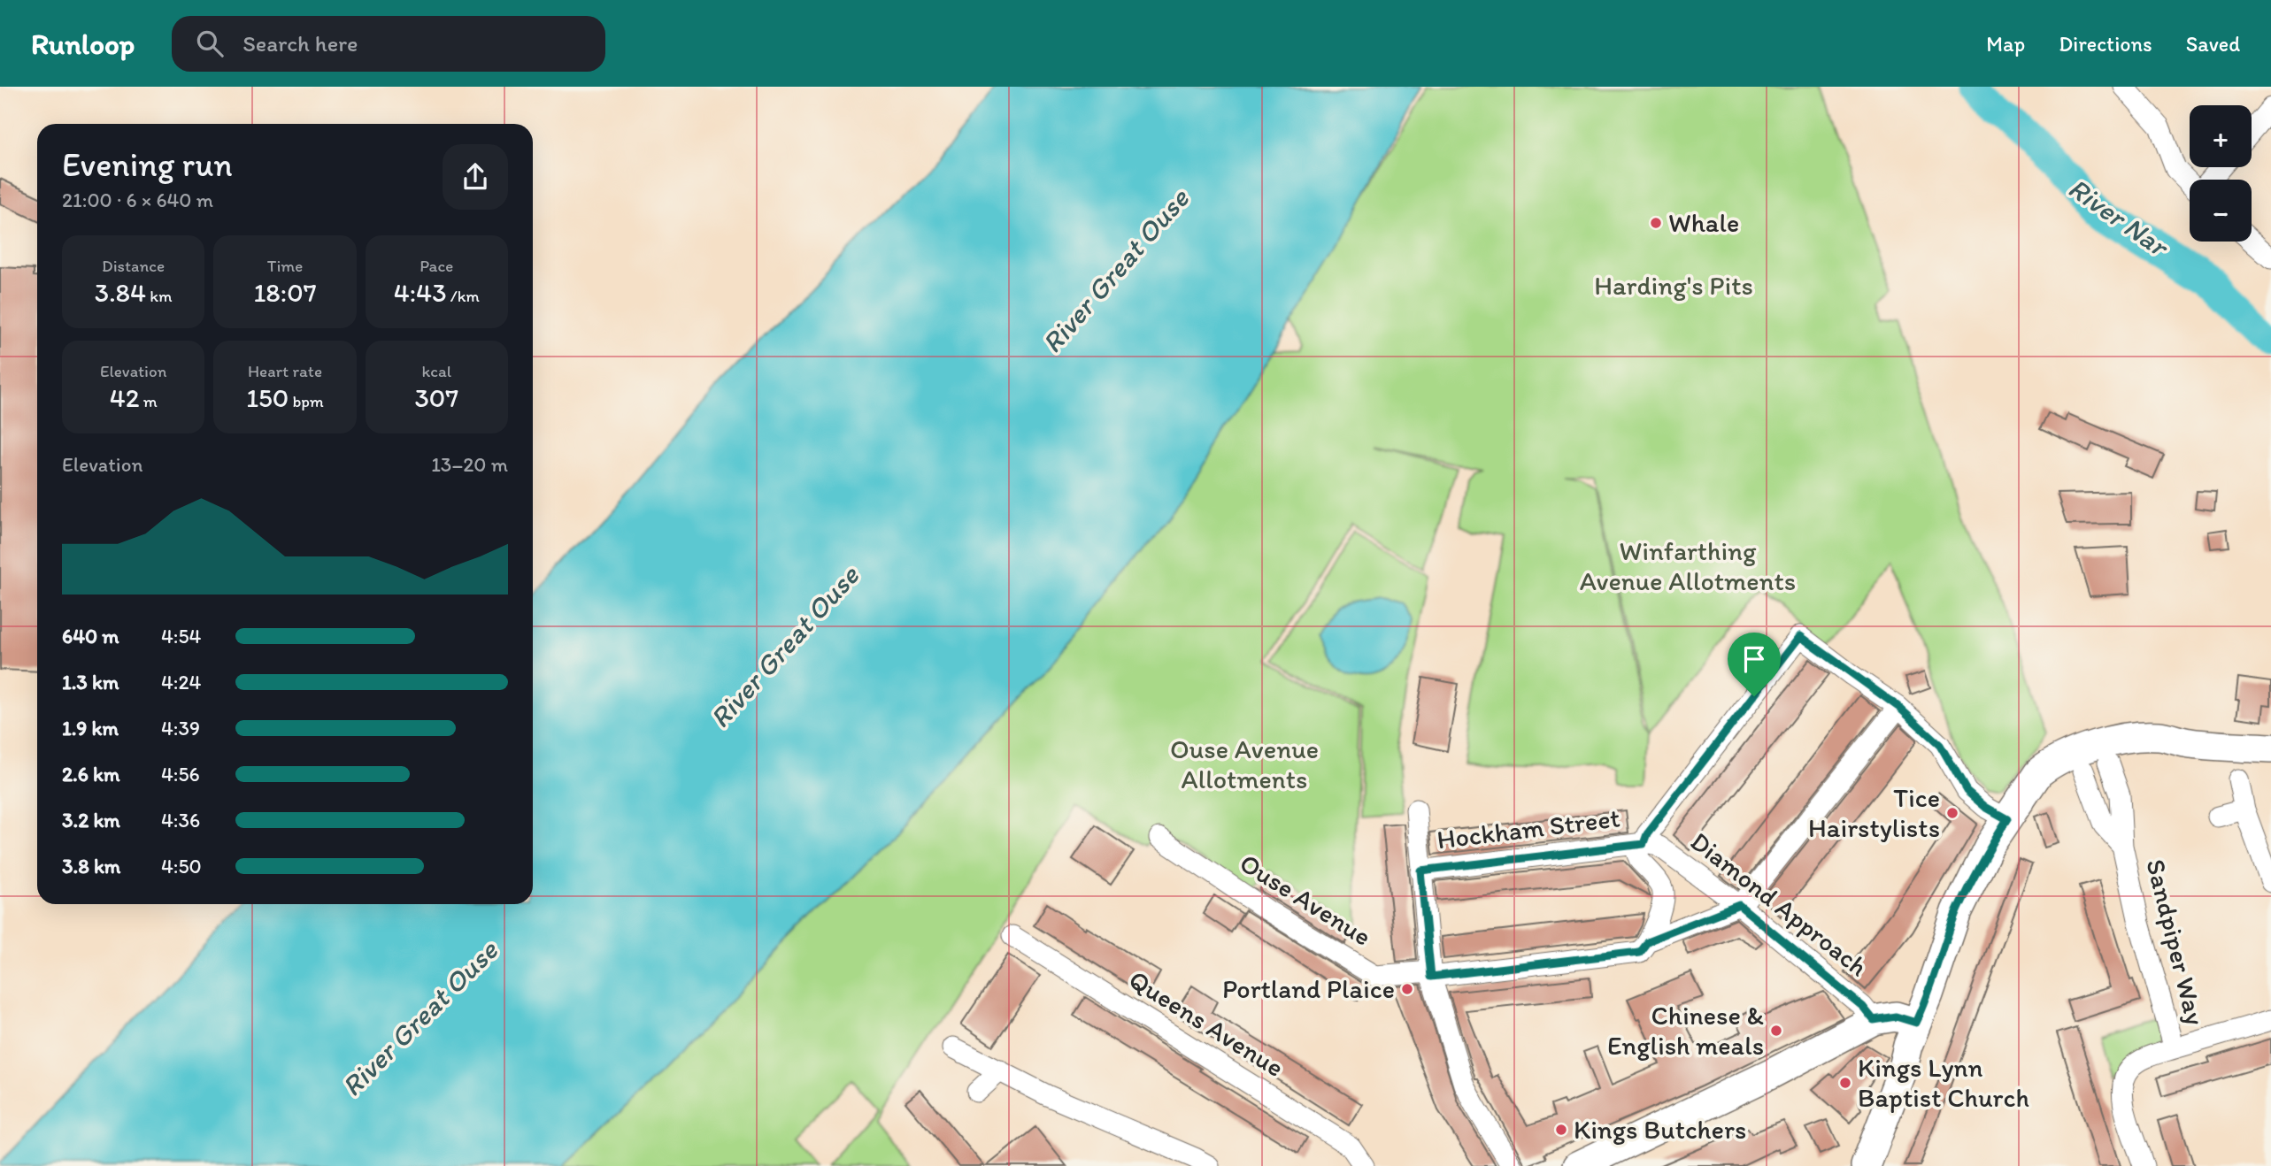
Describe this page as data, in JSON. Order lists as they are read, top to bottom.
{
  "streets": {
    "street": [
      "Hockham Street",
      "Ouse Avenue",
      "Diamond Approach",
      "Sandpiper Way",
      "Queens Avenue"
    ]
  },
  "crossings": [
    ["Hockham Street", "Diamond Approach"],
    ["Ouse Avenue", "Diamond Approach"]
  ],
  "water": ["River Nar", "River Great Ouse"],
  "parks": ["Harding's Pits", "Winfarthing Avenue Allotments", "Ouse Avenue Allotments"],
  "places": [
    "Whale",
    "Tice Hairstylists",
    "Portland Plaice",
    "Chinese & English meals",
    "Kings Lynn Baptist Church",
    "Kings Butchers"
  ],
  "page": {
    "header": "Runloop",
    "search": "Search here",
    "nav": ["Map", "Directions", "Saved"],
    "map_buttons": ["+", "−"],
    "heading": ["Evening run", "21:00 · 6 × 640 m"],
    "stats": [
      ["Distance", "3.84 km"],
      ["Time", "18:07"],
      ["Pace", "4:43 /km"],
      ["Elevation", "42 m"],
      ["Heart rate", "150 bpm"],
      ["kcal", "307"]
    ],
    "chart": ["Elevation", "13–20 m"],
    "list": [
      {
        "name": "640 m",
        "note": "4:54"
      },
      {
        "name": "1.3 km",
        "note": "4:24"
      },
      {
        "name": "1.9 km",
        "note": "4:39"
      },
      {
        "name": "2.6 km",
        "note": "4:56"
      },
      {
        "name": "3.2 km",
        "note": "4:36"
      },
      {
        "name": "3.8 km",
        "note": "4:50"
      }
    ]
  }
}
